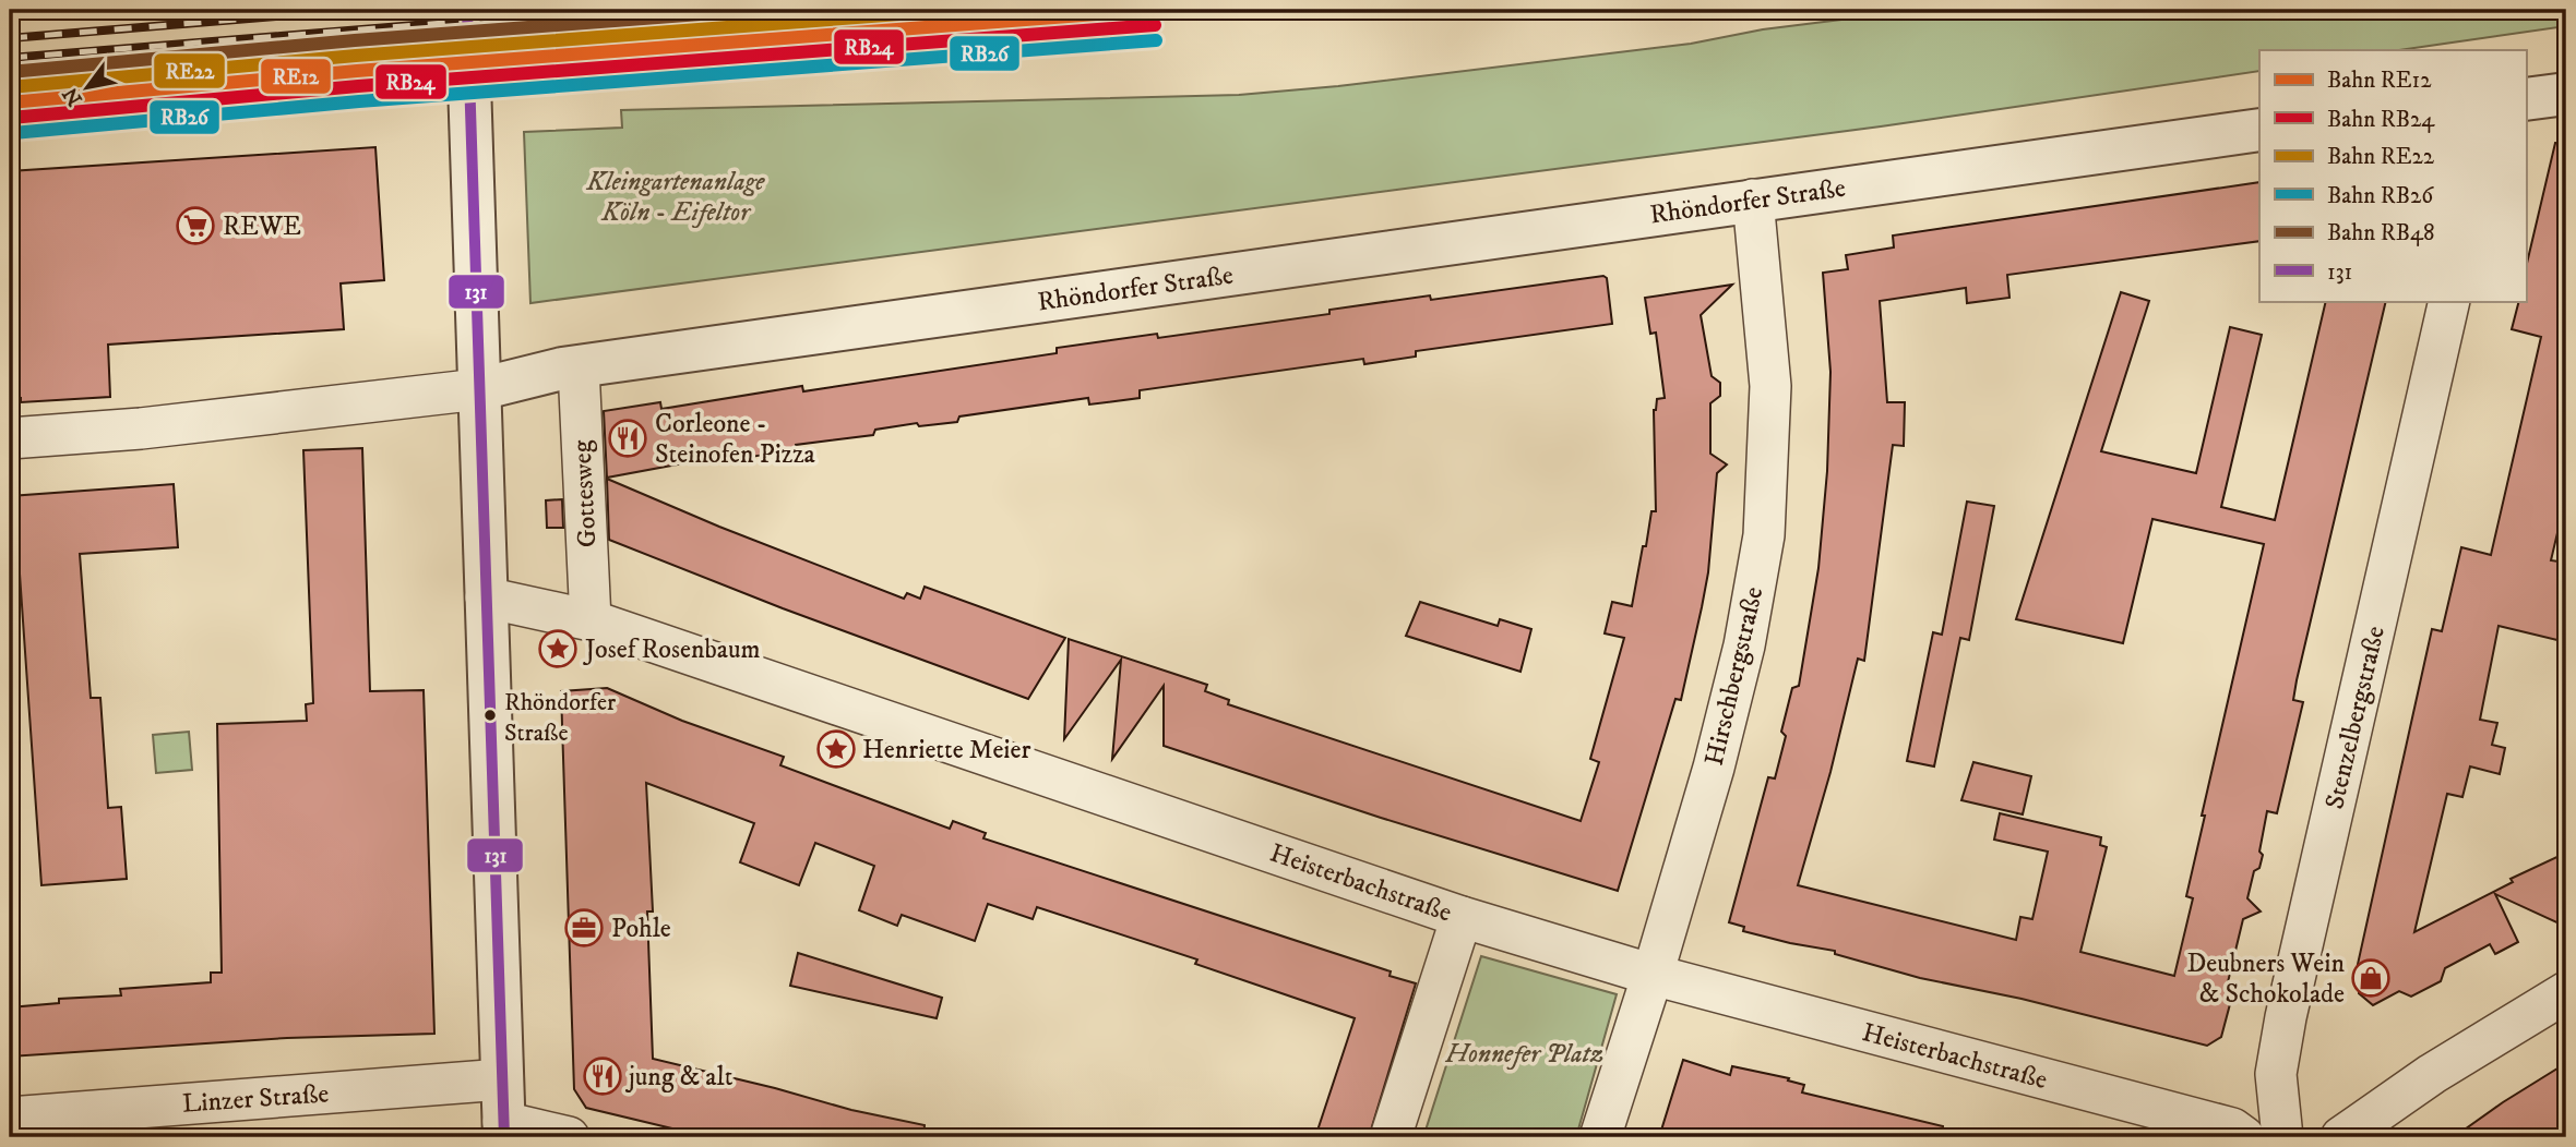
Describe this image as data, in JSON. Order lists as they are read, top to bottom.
{
  "streets": {
    "street": [
      "Rhöndorfer Straße",
      "Gottesweg",
      "Hirschbergstraße",
      "Stenzelbergstraße",
      "Heisterbachstraße",
      "Linzer Straße"
    ]
  },
  "crossings": [
    ["Rhöndorfer Straße", "Gottesweg"],
    ["Rhöndorfer Straße", "Hirschbergstraße"],
    ["Gottesweg", "Heisterbachstraße"],
    ["Hirschbergstraße", "Heisterbachstraße"]
  ],
  "parks": ["Kleingartenanlage Köln - Eifeltor", "Honnefer Platz"],
  "places": {
    "supermarket": ["REWE"],
    "restaurant": ["Corleone - Steinofen Pizza", "jung & alt"],
    "place": ["Josef Rosenbaum", "Henriette Meier"],
    "other": ["Rhöndorfer Straße"],
    "office": ["Pohle"],
    "shop": ["Deubners Wein & Schokolade"]
  },
  "lines": [
    "rail line RE12",
    "rail line RE22",
    "rail line RB48",
    "transit line 131",
    "rail line RB24",
    "rail line RB26"
  ],
  "legend": [
    "Bahn RE12",
    "Bahn RB24",
    "Bahn RE22",
    "Bahn RB26",
    "Bahn RB48",
    "131"
  ],
  "north": "bottom left"
}
